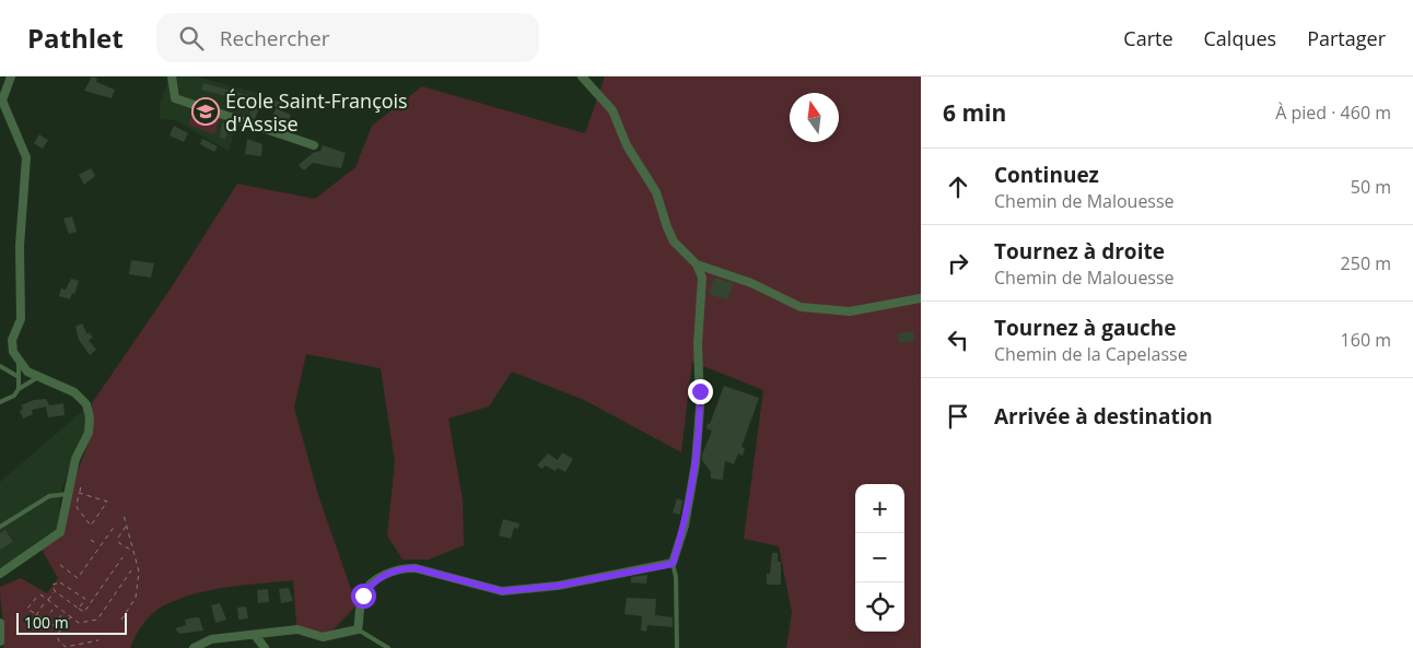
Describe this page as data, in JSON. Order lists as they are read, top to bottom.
{
  "places": {
    "school or university": ["École Saint-François d'Assise"]
  },
  "scale_bar": "100 m",
  "north": "top",
  "page": {
    "header": "Pathlet",
    "search": "Rechercher",
    "nav": ["Carte", "Calques", "Partager"],
    "heading": ["6 min", "À pied · 460 m"],
    "list": [
      ["Continuez", "Chemin de Malouesse", "50 m"],
      ["Tournez à droite", "Chemin de Malouesse", "250 m"],
      ["Tournez à gauche", "Chemin de la Capelasse", "160 m"],
      "Arrivée à destination"
    ],
    "map_buttons": ["+", "−"],
    "scale": "100 m"
  }
}
